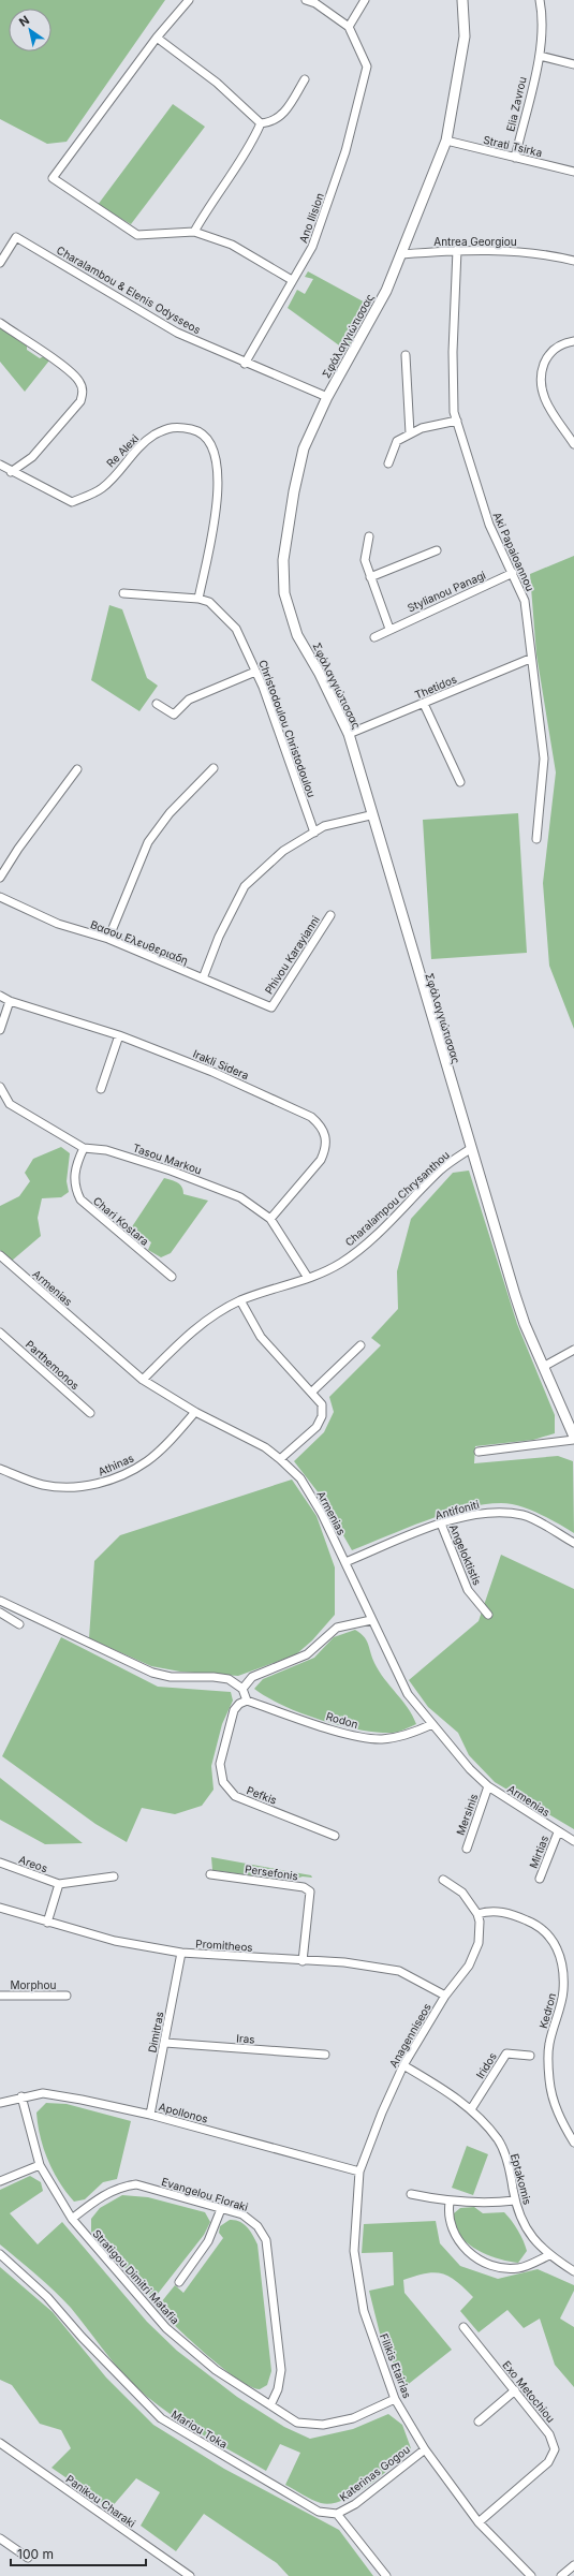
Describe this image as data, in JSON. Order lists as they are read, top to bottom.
{
  "streets": {
    "street": [
      "Elia Zavrou",
      "Strati Tsirka",
      "Ano Ilision",
      "Antrea Georgiou",
      "Charalambou & Elenis Odysseos",
      "Σφάλαγγιώτισσας",
      "Re Alexi",
      "Aki Papaioannou",
      "Stylianou Panagi",
      "Thetidos",
      "Christodoulou Christodoulou",
      "Βασου Ελευθεριαδη",
      "Phivou Karayianni",
      "Irakli Sidera",
      "Tasou Markou",
      "Charalampou Chrysanthou",
      "Chari Kostara",
      "Armenias",
      "Parthemonos",
      "Athinas",
      "Antifoniti",
      "Angeloktistis",
      "Rodon",
      "Pefkis",
      "Mersinis",
      "Mirtias",
      "Areos",
      "Persefonis",
      "Promitheos",
      "Morphou",
      "Kedron",
      "Dimitras",
      "Anagenniseos",
      "Iras",
      "Iridos",
      "Apollonos",
      "Eptakomis",
      "Evangelou Floraki",
      "Stratigou Dimitri Matafia",
      "Filikis Etairias",
      "Exo Metochiou",
      "Mariou Toka",
      "Katerinas Gogou",
      "Panikou Charaki"
    ]
  },
  "crossings": [
    ["Elia Zavrou", "Strati Tsirka"],
    ["Strati Tsirka", "Σφάλαγγιώτισσας"],
    ["Ano Ilision", "Charalambou & Elenis Odysseos"],
    ["Antrea Georgiou", "Σφάλαγγιώτισσας"],
    ["Antrea Georgiou", "Aki Papaioannou"],
    ["Charalambou & Elenis Odysseos", "Σφάλαγγιώτισσας"],
    ["Σφάλαγγιώτισσας", "Thetidos"],
    ["Σφάλαγγιώτισσας", "Charalampou Chrysanthou"],
    ["Re Alexi", "Christodoulou Christodoulou"],
    ["Aki Papaioannou", "Stylianou Panagi"],
    ["Aki Papaioannou", "Thetidos"],
    ["Βασου Ελευθεριαδη", "Phivou Karayianni"],
    ["Irakli Sidera", "Tasou Markou"],
    ["Tasou Markou", "Charalampou Chrysanthou"],
    ["Tasou Markou", "Chari Kostara"],
    ["Charalampou Chrysanthou", "Armenias"],
    ["Armenias", "Athinas"],
    ["Armenias", "Antifoniti"],
    ["Armenias", "Rodon"],
    ["Armenias", "Mersinis"],
    ["Armenias", "Mirtias"],
    ["Antifoniti", "Angeloktistis"],
    ["Rodon", "Pefkis"],
    ["Persefonis", "Promitheos"],
    ["Promitheos", "Dimitras"],
    ["Promitheos", "Anagenniseos"],
    ["Kedron", "Anagenniseos"],
    ["Dimitras", "Iras"],
    ["Dimitras", "Apollonos"],
    ["Anagenniseos", "Apollonos"],
    ["Anagenniseos", "Eptakomis"],
    ["Anagenniseos", "Filikis Etairias"],
    ["Iridos", "Eptakomis"],
    ["Apollonos", "Stratigou Dimitri Matafia"],
    ["Apollonos", "Filikis Etairias"],
    ["Evangelou Floraki", "Stratigou Dimitri Matafia"],
    ["Stratigou Dimitri Matafia", "Filikis Etairias"],
    ["Filikis Etairias", "Exo Metochiou"],
    ["Filikis Etairias", "Katerinas Gogou"],
    ["Mariou Toka", "Katerinas Gogou"]
  ],
  "scale_bar": "100 m",
  "north": "top left"
}
